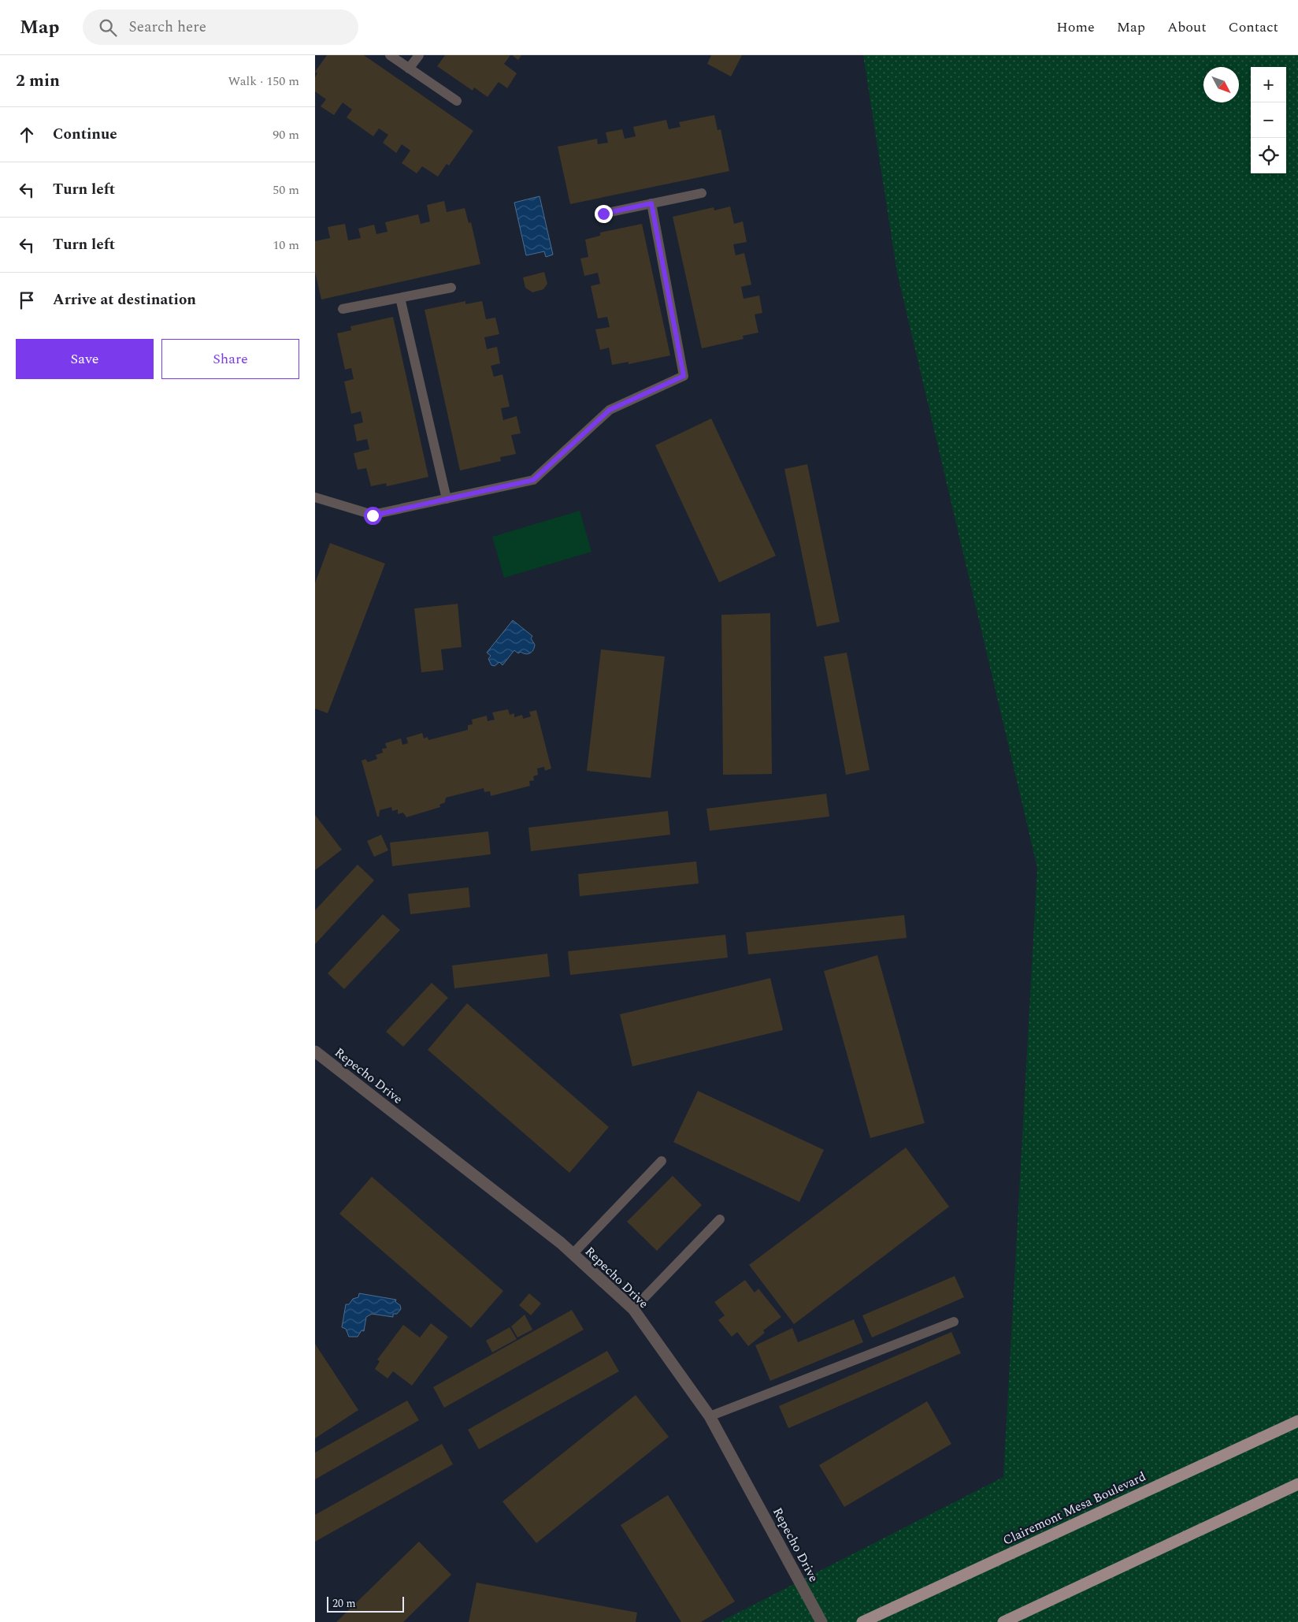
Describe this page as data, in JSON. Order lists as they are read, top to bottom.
{
  "streets": {
    "main road": ["Clairemont Mesa Boulevard"],
    "street": ["Repecho Drive"]
  },
  "scale_bar": "20 m",
  "north": "bottom right",
  "page": {
    "header": "Map",
    "search": "Search here",
    "nav": [
      "Home",
      "Map",
      "About",
      "Contact"
    ],
    "heading": ["2 min", "Walk · 150 m"],
    "map_buttons": ["+", "−"],
    "list": [
      ["Continue", "90 m"],
      ["Turn left", "50 m"],
      ["Turn left", "10 m"],
      "Arrive at destination"
    ],
    "buttons": ["Save", "Share"],
    "scale": "20 m"
  }
}
